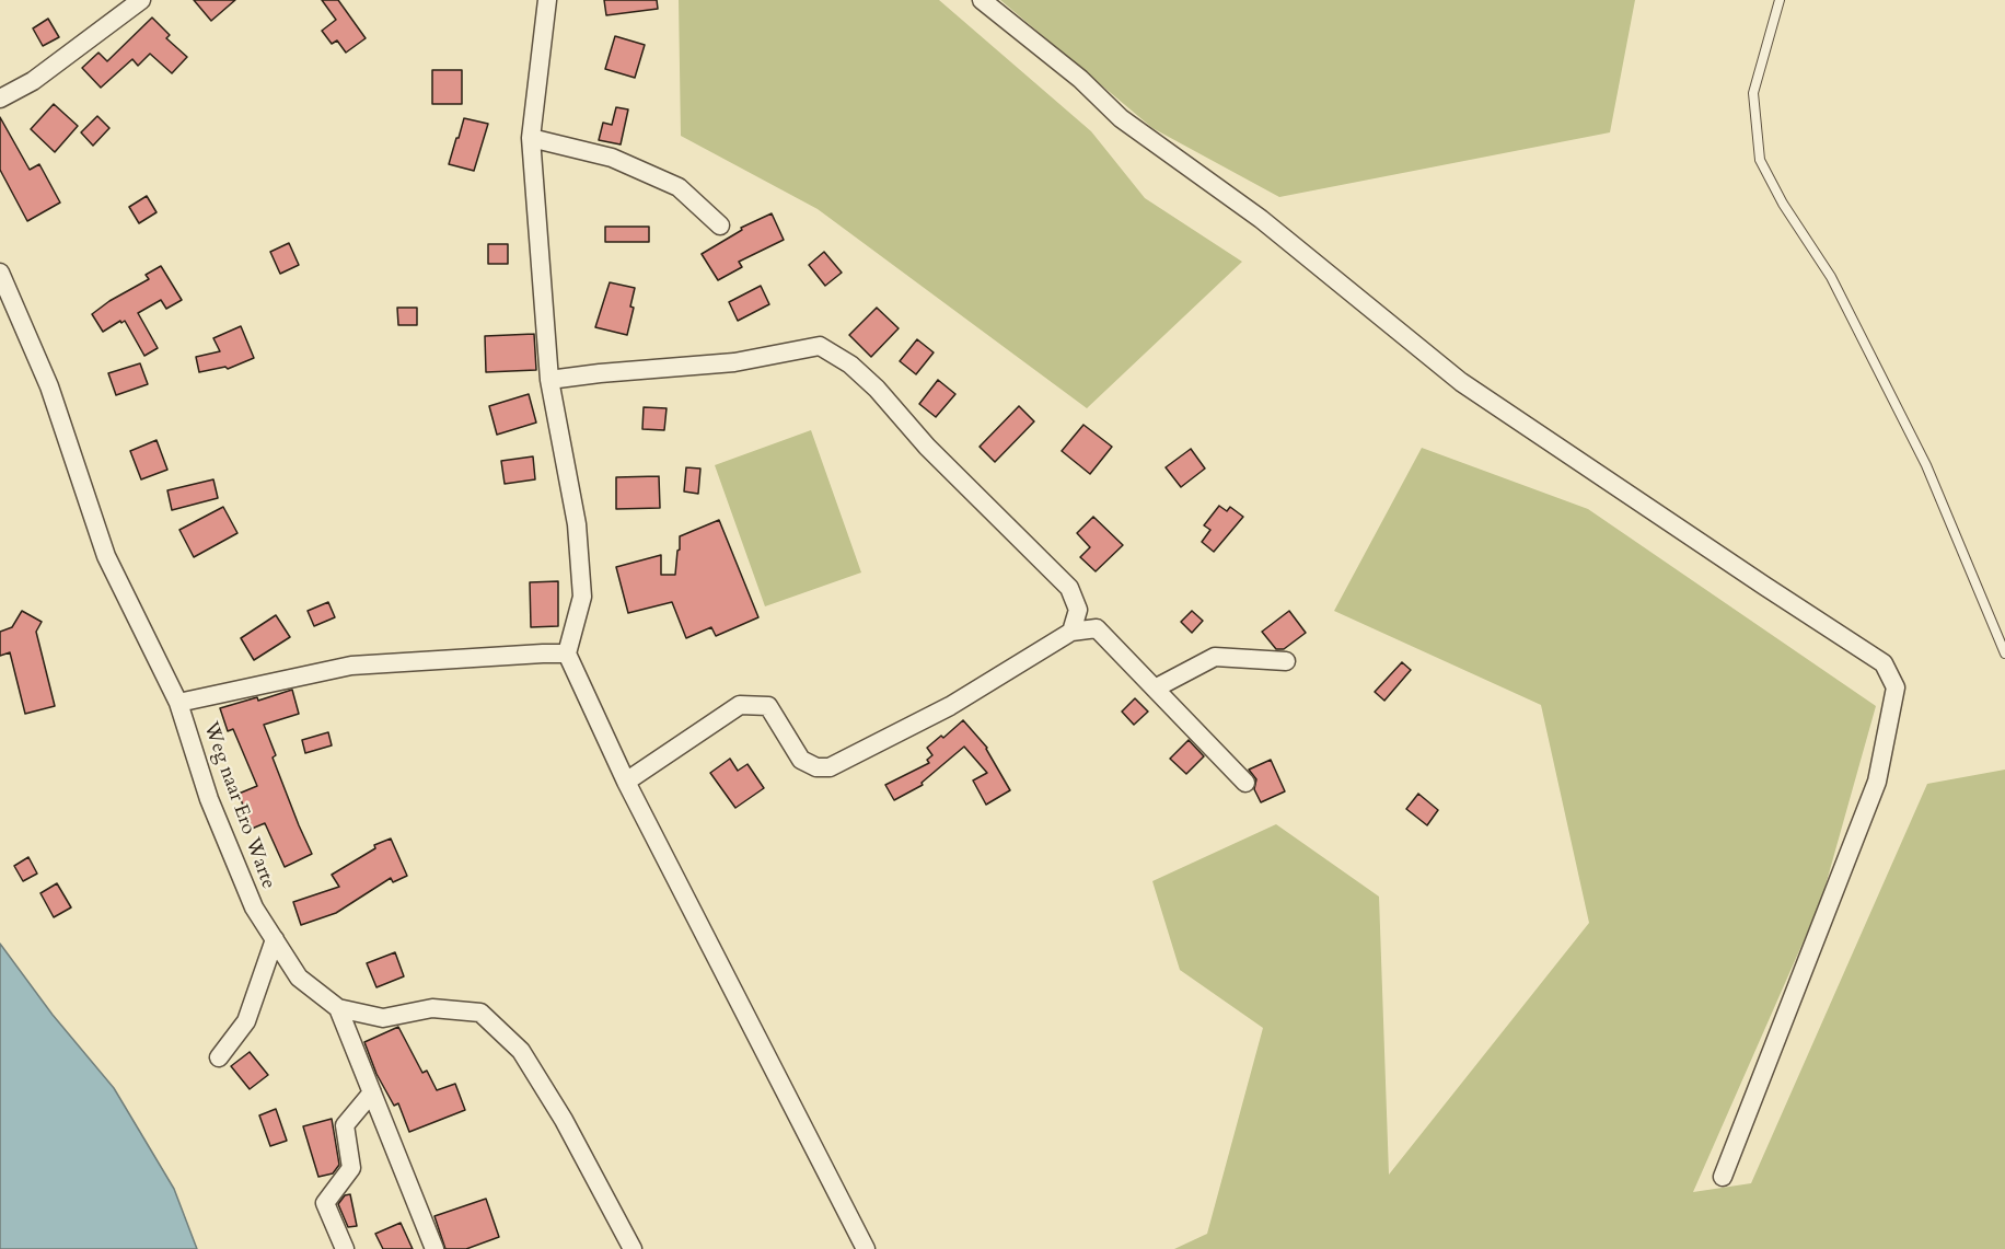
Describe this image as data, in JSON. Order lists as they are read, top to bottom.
{
  "streets": {
    "street": ["Weg naar Ero Warte"]
  }
}
